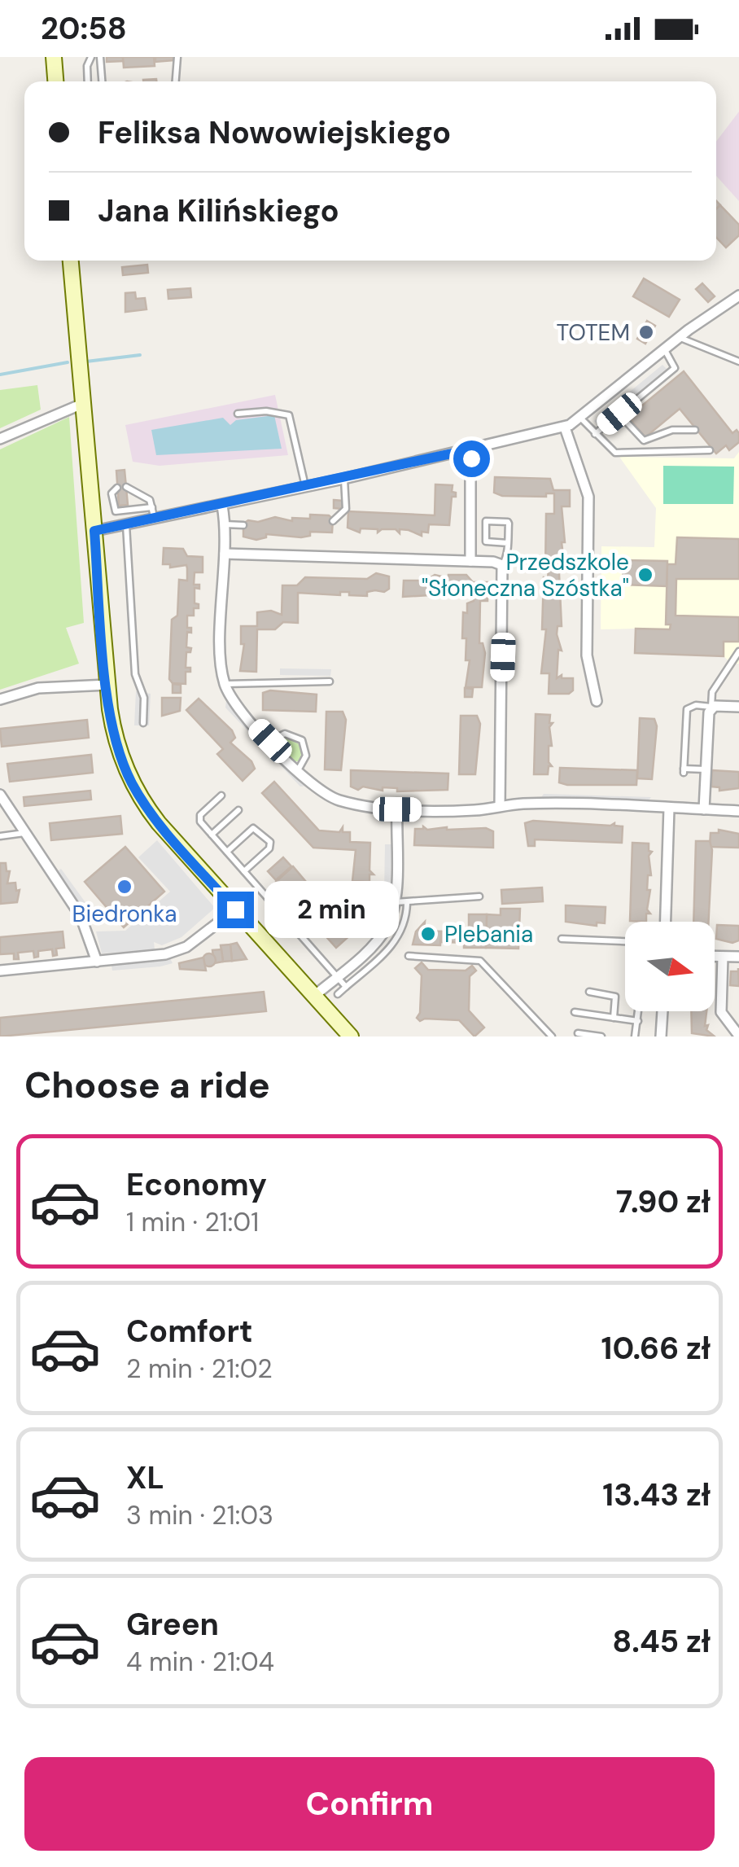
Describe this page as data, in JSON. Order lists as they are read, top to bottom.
{
  "places": [
    "TOTEM",
    "Przedszkole \"Słoneczna Szóstka\"",
    "Biedronka",
    "Plebania"
  ],
  "north": "right",
  "page": {
    "status": "20:58",
    "banner": ["Feliksa Nowowiejskiego", "Jana Kilińskiego"],
    "bubble": "2 min",
    "heading": "Choose a ride",
    "list": [
      {
        "name": "Economy",
        "note": "1 min · 21:01",
        "value": "7.90 zł"
      },
      {
        "name": "Comfort",
        "note": "2 min · 21:02",
        "value": "10.66 zł"
      },
      {
        "name": "XL",
        "note": "3 min · 21:03",
        "value": "13.43 zł"
      },
      {
        "name": "Green",
        "note": "4 min · 21:04",
        "value": "8.45 zł"
      }
    ],
    "buttons": "Confirm"
  }
}
